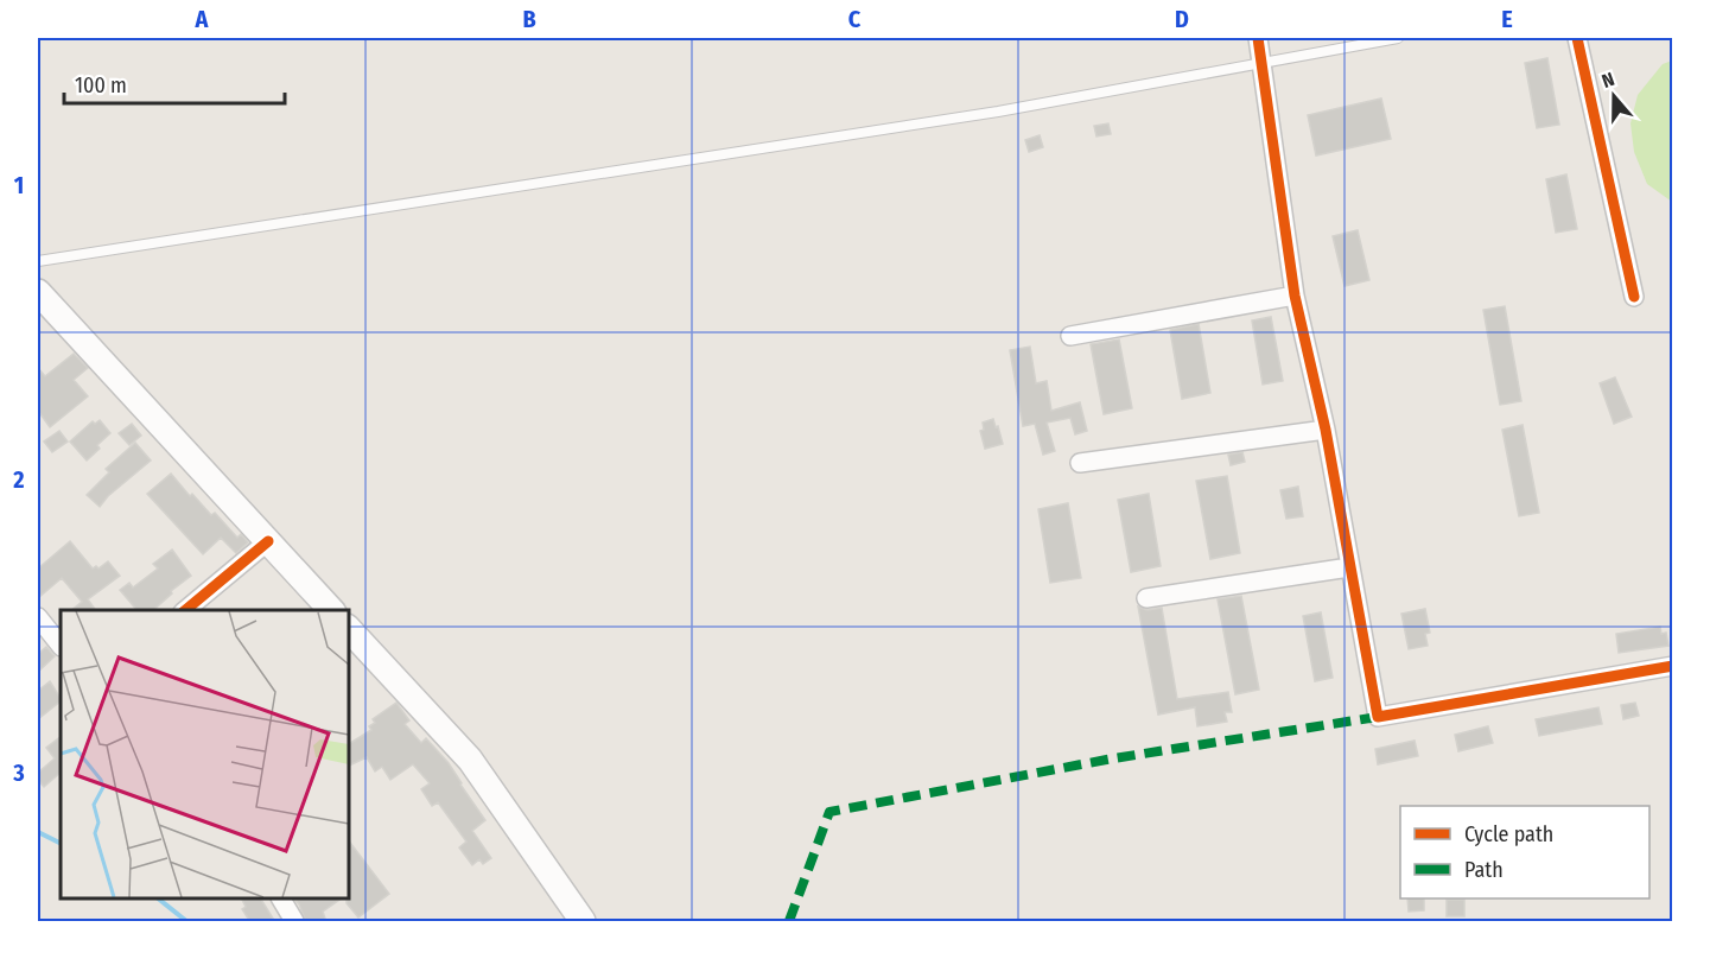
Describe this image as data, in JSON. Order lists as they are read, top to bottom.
{
  "legend": ["Cycle path", "Path"],
  "scale_bar": "100 m",
  "north": "top",
  "grid": {
    "columns": [
      "A",
      "B",
      "C",
      "D",
      "E"
    ],
    "rows": ["1", "2", "3"]
  }
}
